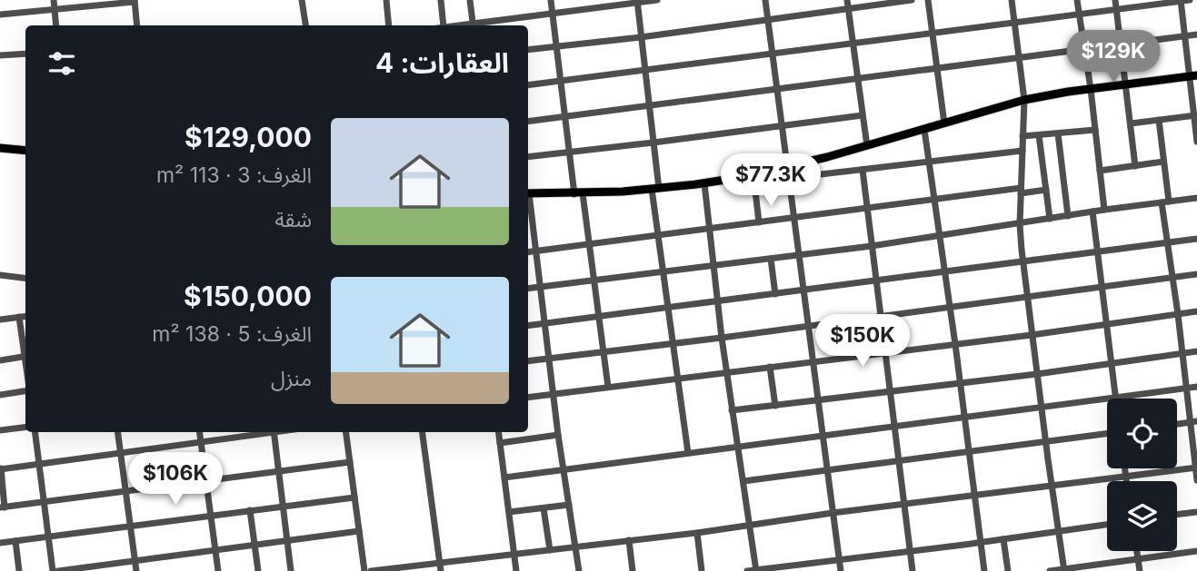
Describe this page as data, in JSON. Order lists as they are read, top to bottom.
{
  "page": {
    "heading": "العقارات: 4",
    "price": [
      "$129K",
      "$77.3K",
      "$150K",
      "$106K"
    ],
    "list": [
      {
        "name": "$129,000",
        "note": "الغرف: 3 · 113 m² · شقة"
      },
      {
        "name": "$150,000",
        "note": "الغرف: 5 · 138 m² · منزل"
      }
    ]
  }
}
